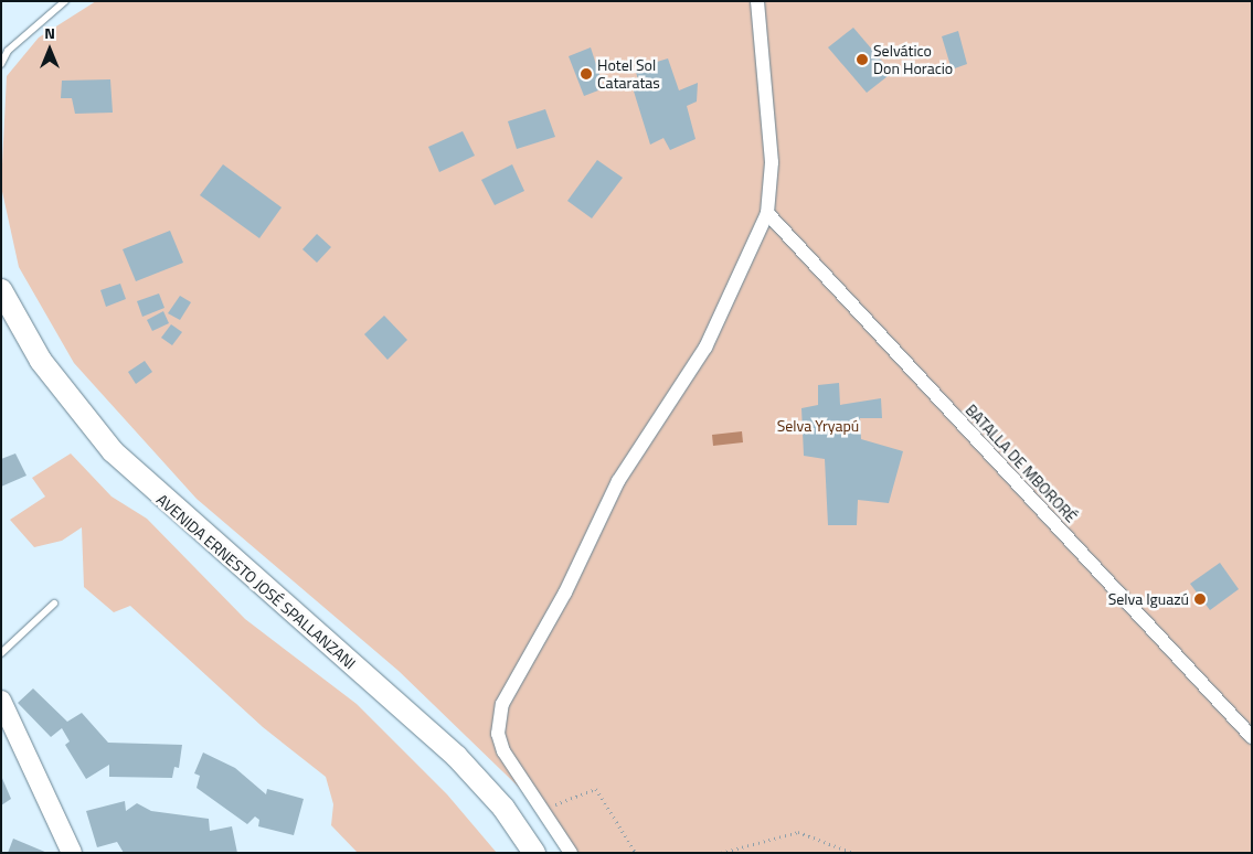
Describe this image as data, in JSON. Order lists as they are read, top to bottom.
{
  "streets": {
    "highway": ["AVENIDA ERNESTO JOSÉ SPALLANZANI"],
    "street": ["BATALLA DE MBORORÉ"]
  },
  "parks": ["Selva Yryapú"],
  "places": ["Selvático Don Horacio", "Hotel Sol Cataratas", "Selva Iguazú"],
  "north": "top"
}
